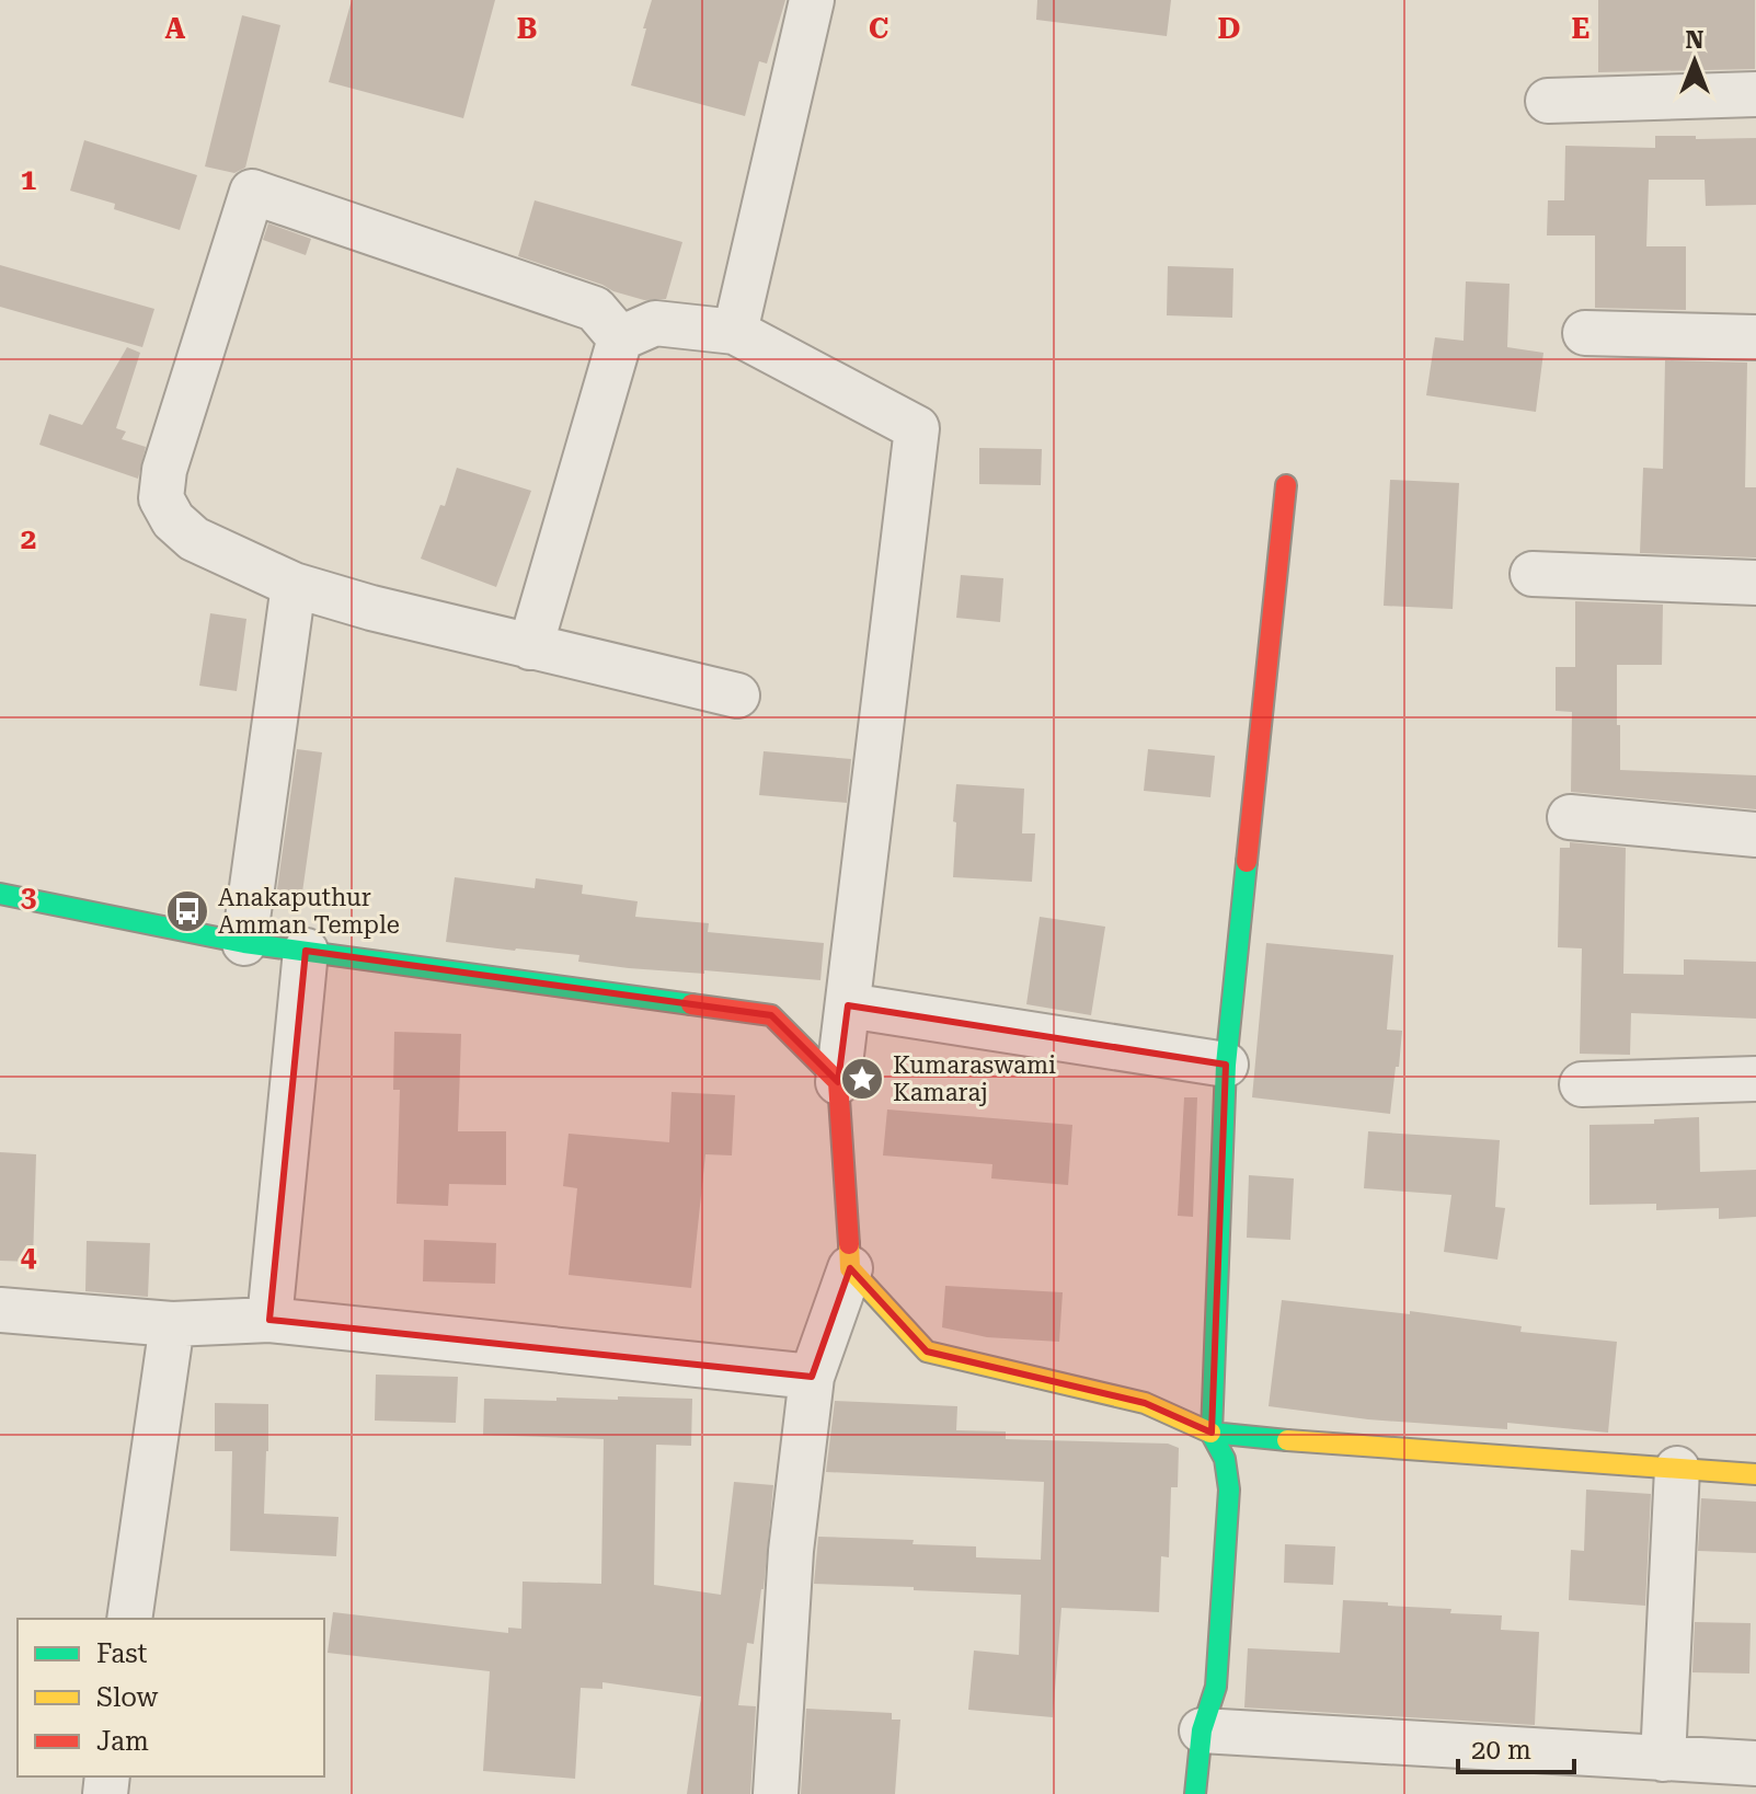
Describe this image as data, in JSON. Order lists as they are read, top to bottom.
{
  "places": {
    "bus stop": ["Anakaputhur Amman Temple"],
    "place": ["Kumaraswami Kamaraj"]
  },
  "legend": ["Fast", "Slow", "Jam"],
  "scale_bar": "20 m",
  "north": "top",
  "grid": {
    "columns": [
      "A",
      "B",
      "C",
      "D",
      "E"
    ],
    "rows": [
      "1",
      "2",
      "3",
      "4"
    ]
  }
}
